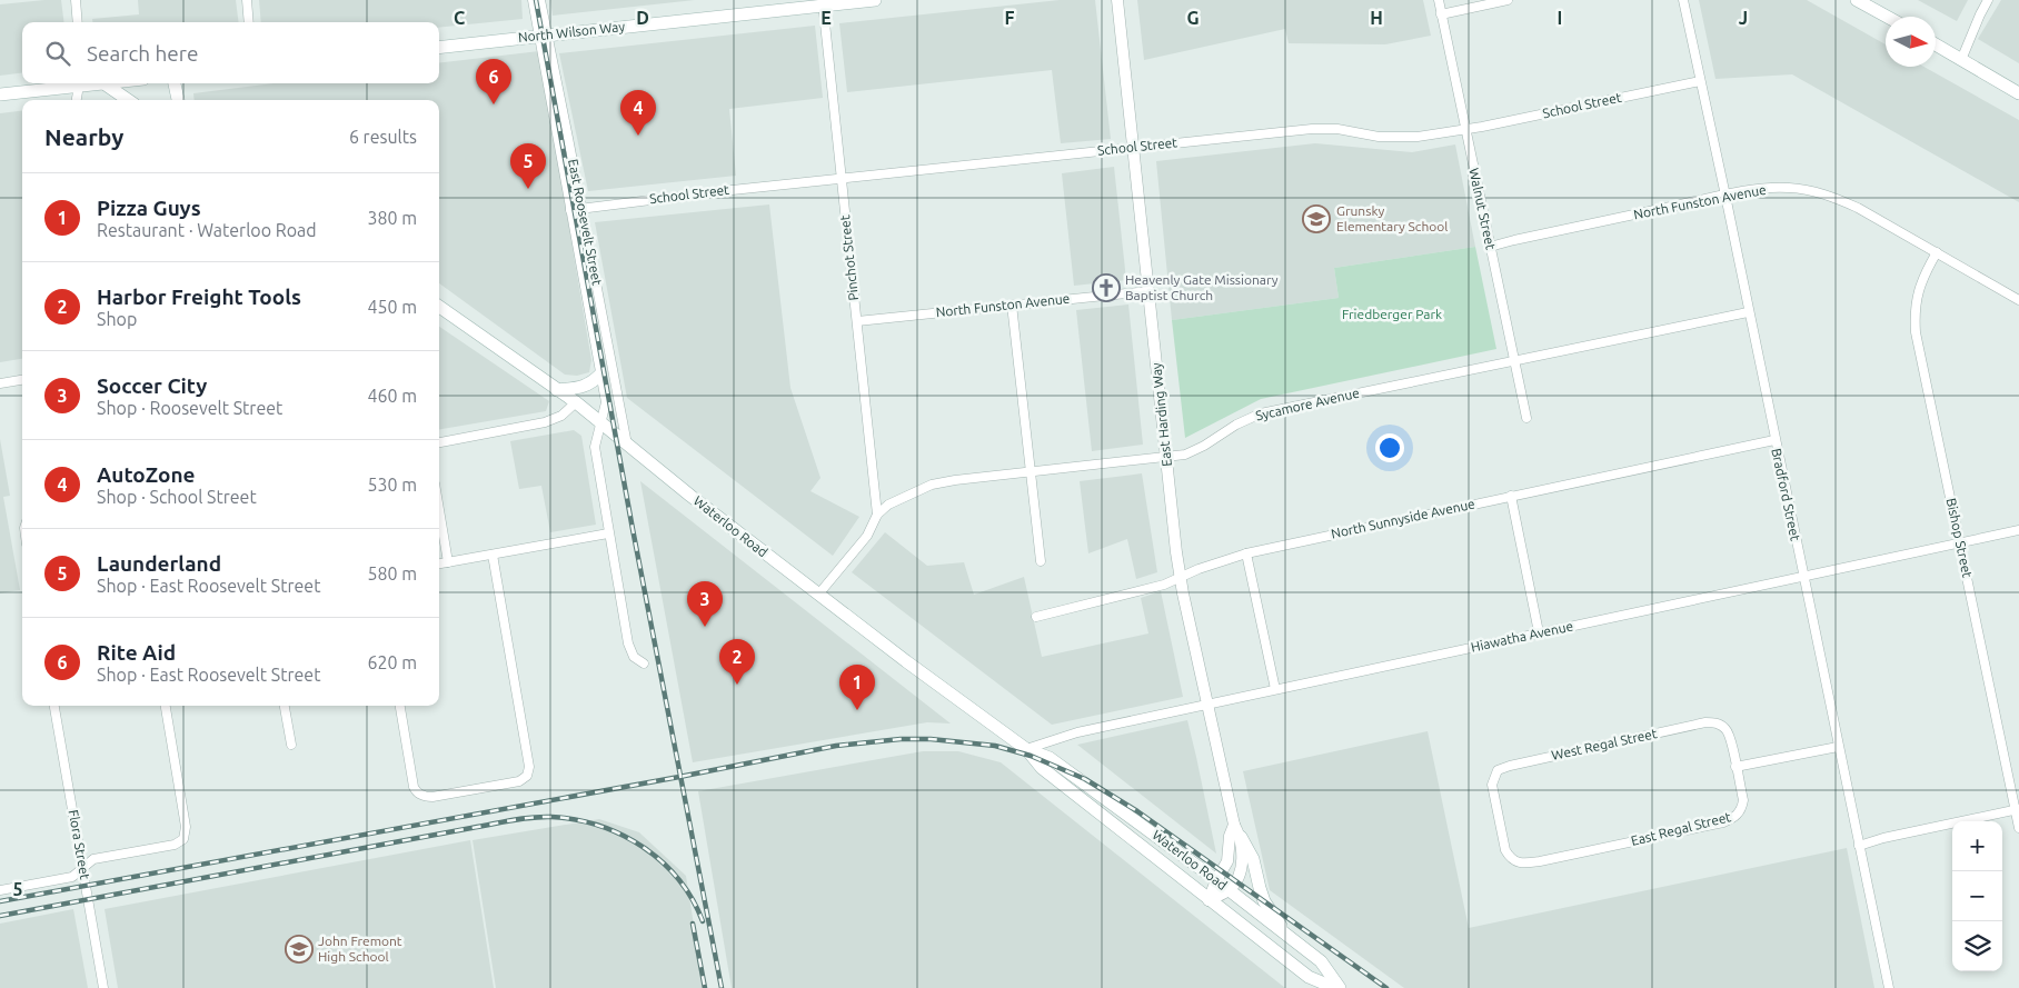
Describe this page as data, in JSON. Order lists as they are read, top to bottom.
{
  "streets": {
    "main road": ["North Wilson Way", "Waterloo Road"],
    "street": [
      "School Street",
      "North Funston Avenue",
      "Walnut Street",
      "East Roosevelt Street",
      "Pinchot Street",
      "Sycamore Avenue",
      "East Harding Way",
      "Bradford Street",
      "North Sunnyside Avenue",
      "Bishop Street",
      "Hiawatha Avenue",
      "West Regal Street",
      "East Regal Street",
      "Flora Street"
    ]
  },
  "crossings": [
    ["North Wilson Way", "East Roosevelt Street"],
    ["North Wilson Way", "Pinchot Street"],
    ["School Street", "Walnut Street"],
    ["School Street", "East Roosevelt Street"],
    ["School Street", "Pinchot Street"],
    ["School Street", "East Harding Way"],
    ["School Street", "Bradford Street"],
    ["North Funston Avenue", "Walnut Street"],
    ["North Funston Avenue", "Pinchot Street"],
    ["North Funston Avenue", "East Harding Way"],
    ["North Funston Avenue", "Bradford Street"],
    ["North Funston Avenue", "Bishop Street"],
    ["Walnut Street", "Sycamore Avenue"],
    ["East Roosevelt Street", "Waterloo Road"],
    ["Pinchot Street", "Sycamore Avenue"],
    ["Sycamore Avenue", "East Harding Way"],
    ["Sycamore Avenue", "Bradford Street"],
    ["Sycamore Avenue", "Waterloo Road"],
    ["East Harding Way", "North Sunnyside Avenue"],
    ["East Harding Way", "Waterloo Road"],
    ["East Harding Way", "Hiawatha Avenue"],
    ["Bradford Street", "North Sunnyside Avenue"],
    ["Bradford Street", "Hiawatha Avenue"],
    ["Waterloo Road", "Hiawatha Avenue"],
    ["Bishop Street", "Hiawatha Avenue"],
    ["West Regal Street", "East Regal Street"]
  ],
  "parks": ["Friedberger Park"],
  "places": {
    "school or university": ["Grunsky Elementary School", "John Fremont High School"],
    "church": ["Heavenly Gate Missionary Baptist Church"]
  },
  "north": "right",
  "page": {
    "search": "Search here",
    "pins": [
      "6",
      "4",
      "5",
      "3",
      "2",
      "1"
    ],
    "heading": ["Nearby", "6 results"],
    "list": [
      {
        "mark": "1",
        "name": "Pizza Guys",
        "note": "Restaurant · Waterloo Road",
        "value": "380 m"
      },
      {
        "mark": "2",
        "name": "Harbor Freight Tools",
        "note": "Shop",
        "value": "450 m"
      },
      {
        "mark": "3",
        "name": "Soccer City",
        "note": "Shop · Roosevelt Street",
        "value": "460 m"
      },
      {
        "mark": "4",
        "name": "AutoZone",
        "note": "Shop · School Street",
        "value": "530 m"
      },
      {
        "mark": "5",
        "name": "Launderland",
        "note": "Shop · East Roosevelt Street",
        "value": "580 m"
      },
      {
        "mark": "6",
        "name": "Rite Aid",
        "note": "Shop · East Roosevelt Street",
        "value": "620 m"
      }
    ],
    "map_buttons": ["+", "−"]
  },
  "grid": {
    "columns": [
      "C",
      "D",
      "E",
      "F",
      "G",
      "H",
      "I",
      "J"
    ],
    "rows": ["5"]
  }
}
